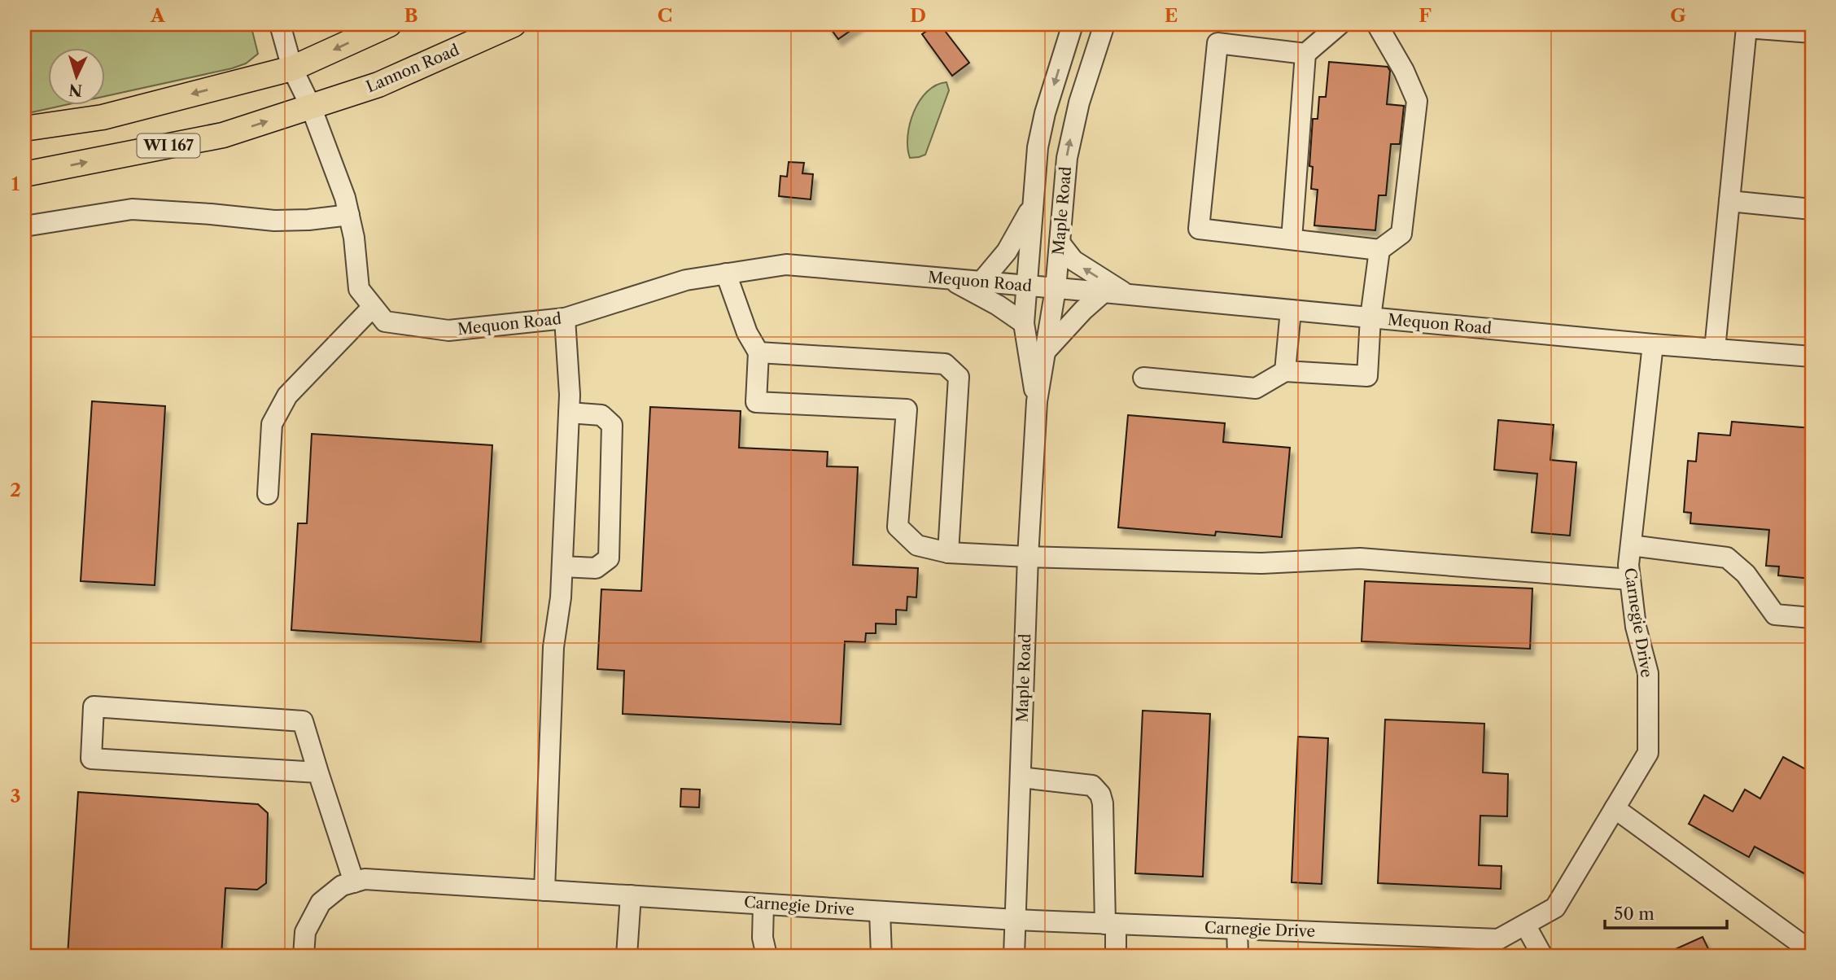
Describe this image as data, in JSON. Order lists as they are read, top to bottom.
{
  "streets": {
    "main road": ["Lannon Road", "WI 167"],
    "street": ["Maple Road", "Mequon Road", "Carnegie Drive"]
  },
  "crossings": [
    ["Lannon Road", "WI 167"],
    ["Lannon Road", "Mequon Road"],
    ["WI 167", "Mequon Road"],
    ["Maple Road", "Mequon Road"],
    ["Maple Road", "Carnegie Drive"],
    ["Mequon Road", "Carnegie Drive"]
  ],
  "scale_bar": "50 m",
  "north": "bottom",
  "grid": {
    "columns": [
      "A",
      "B",
      "C",
      "D",
      "E",
      "F",
      "G"
    ],
    "rows": ["1", "2", "3"]
  }
}
